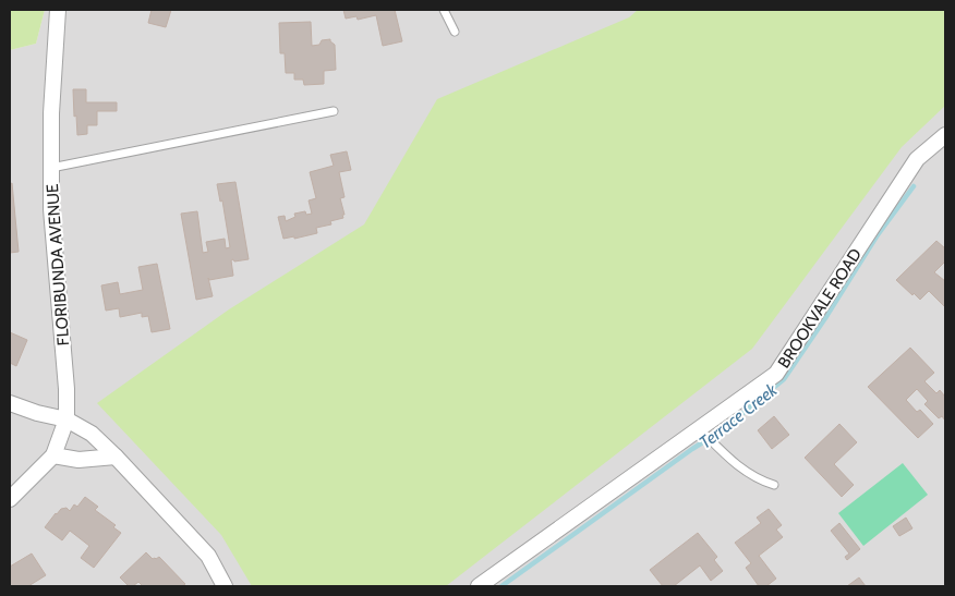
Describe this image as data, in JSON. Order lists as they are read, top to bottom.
{
  "streets": {
    "street": ["FLORIBUNDA AVENUE", "BROOKVALE ROAD"]
  },
  "water": ["Terrace Creek"]
}
